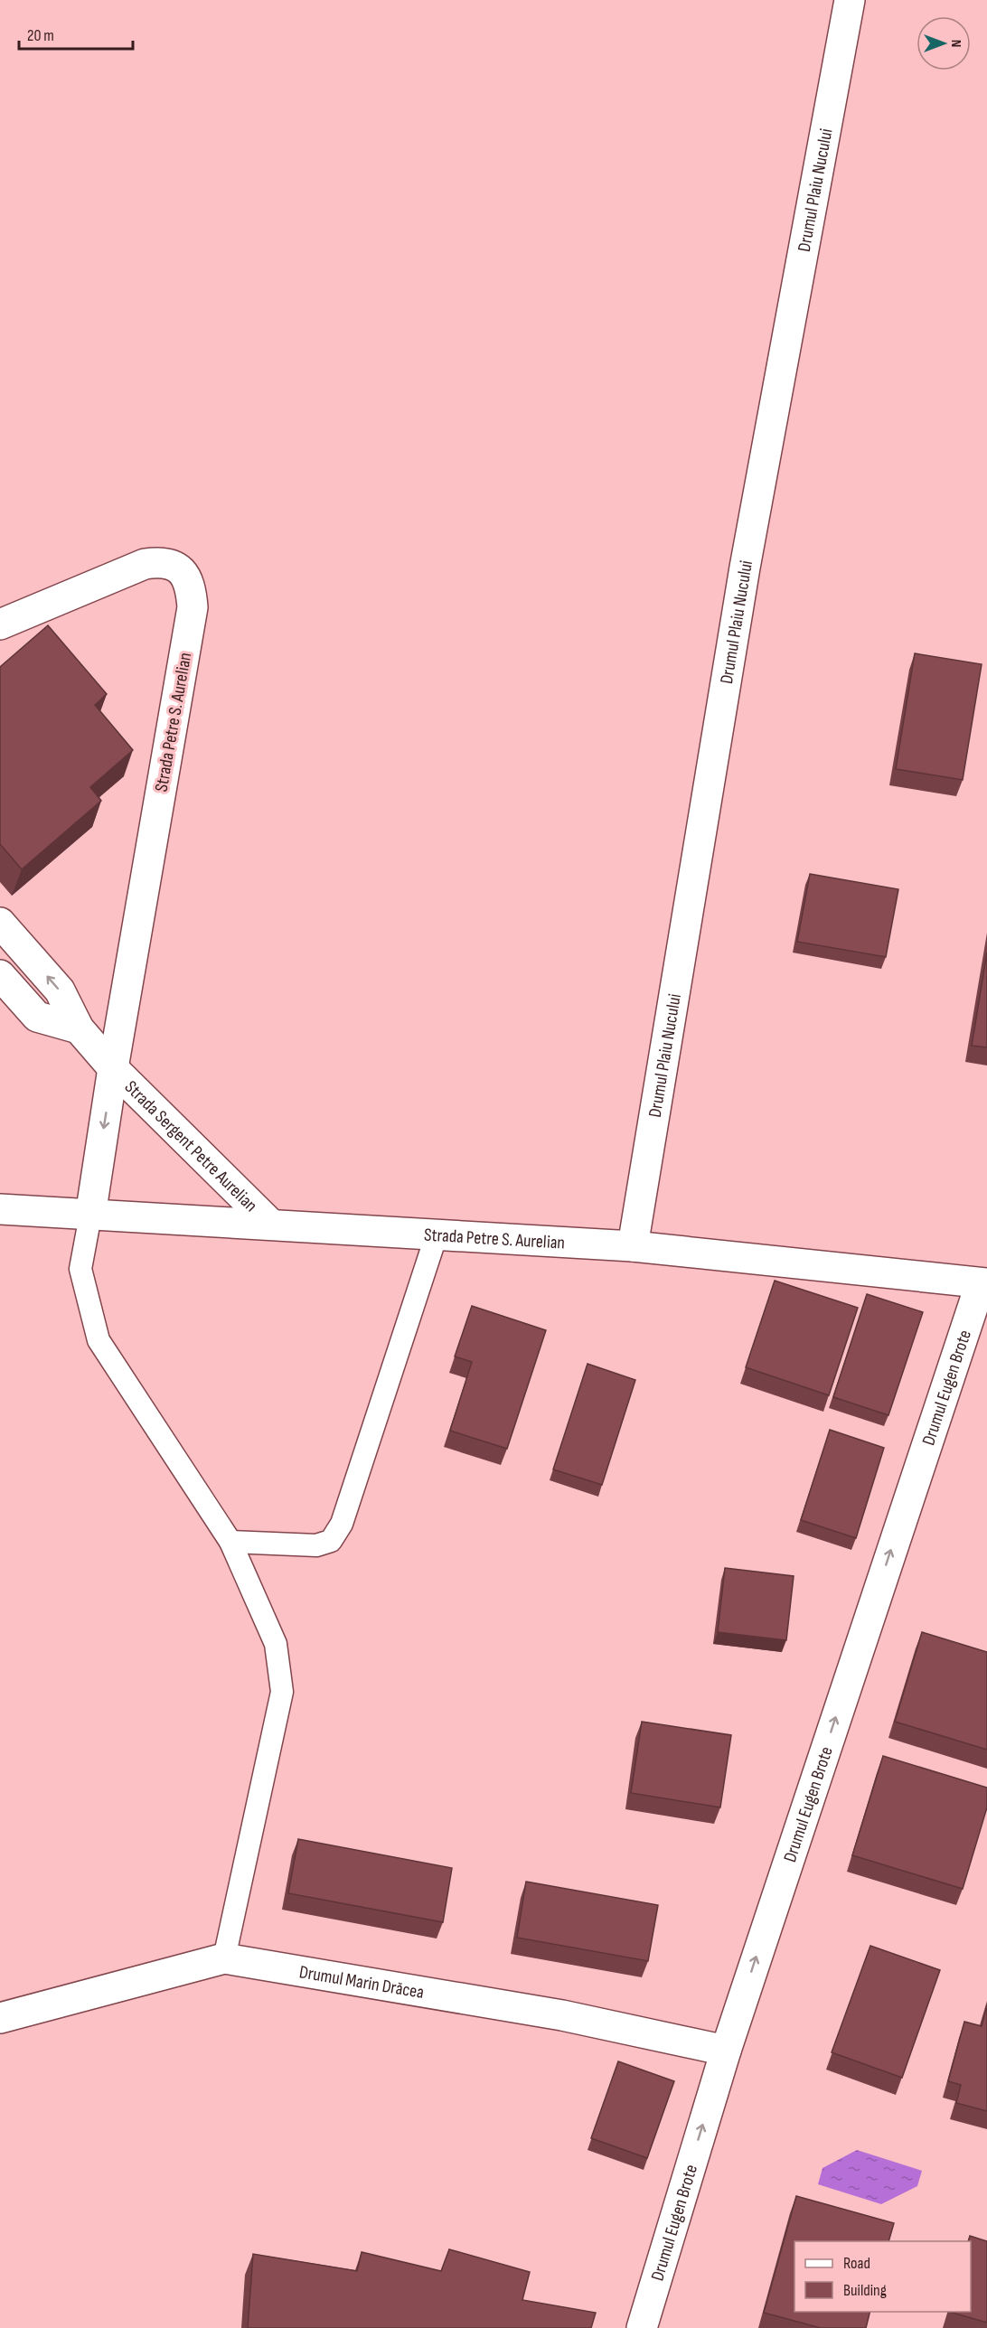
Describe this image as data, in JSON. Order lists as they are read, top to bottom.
{
  "streets": {
    "street": [
      "Drumul Plaiu Nucului",
      "Strada Petre S. Aurelian",
      "Strada Sergent Petre Aurelian",
      "Drumul Eugen Brote",
      "Drumul Marin Drăcea"
    ]
  },
  "crossings": [
    ["Drumul Plaiu Nucului", "Strada Petre S. Aurelian"],
    ["Strada Petre S. Aurelian", "Strada Sergent Petre Aurelian"],
    ["Strada Petre S. Aurelian", "Drumul Eugen Brote"],
    ["Drumul Eugen Brote", "Drumul Marin Drăcea"]
  ],
  "one_way": ["Strada Sergent Petre Aurelian", "Drumul Eugen Brote"],
  "legend": ["Road", "Building"],
  "scale_bar": "20 m",
  "north": "right"
}
